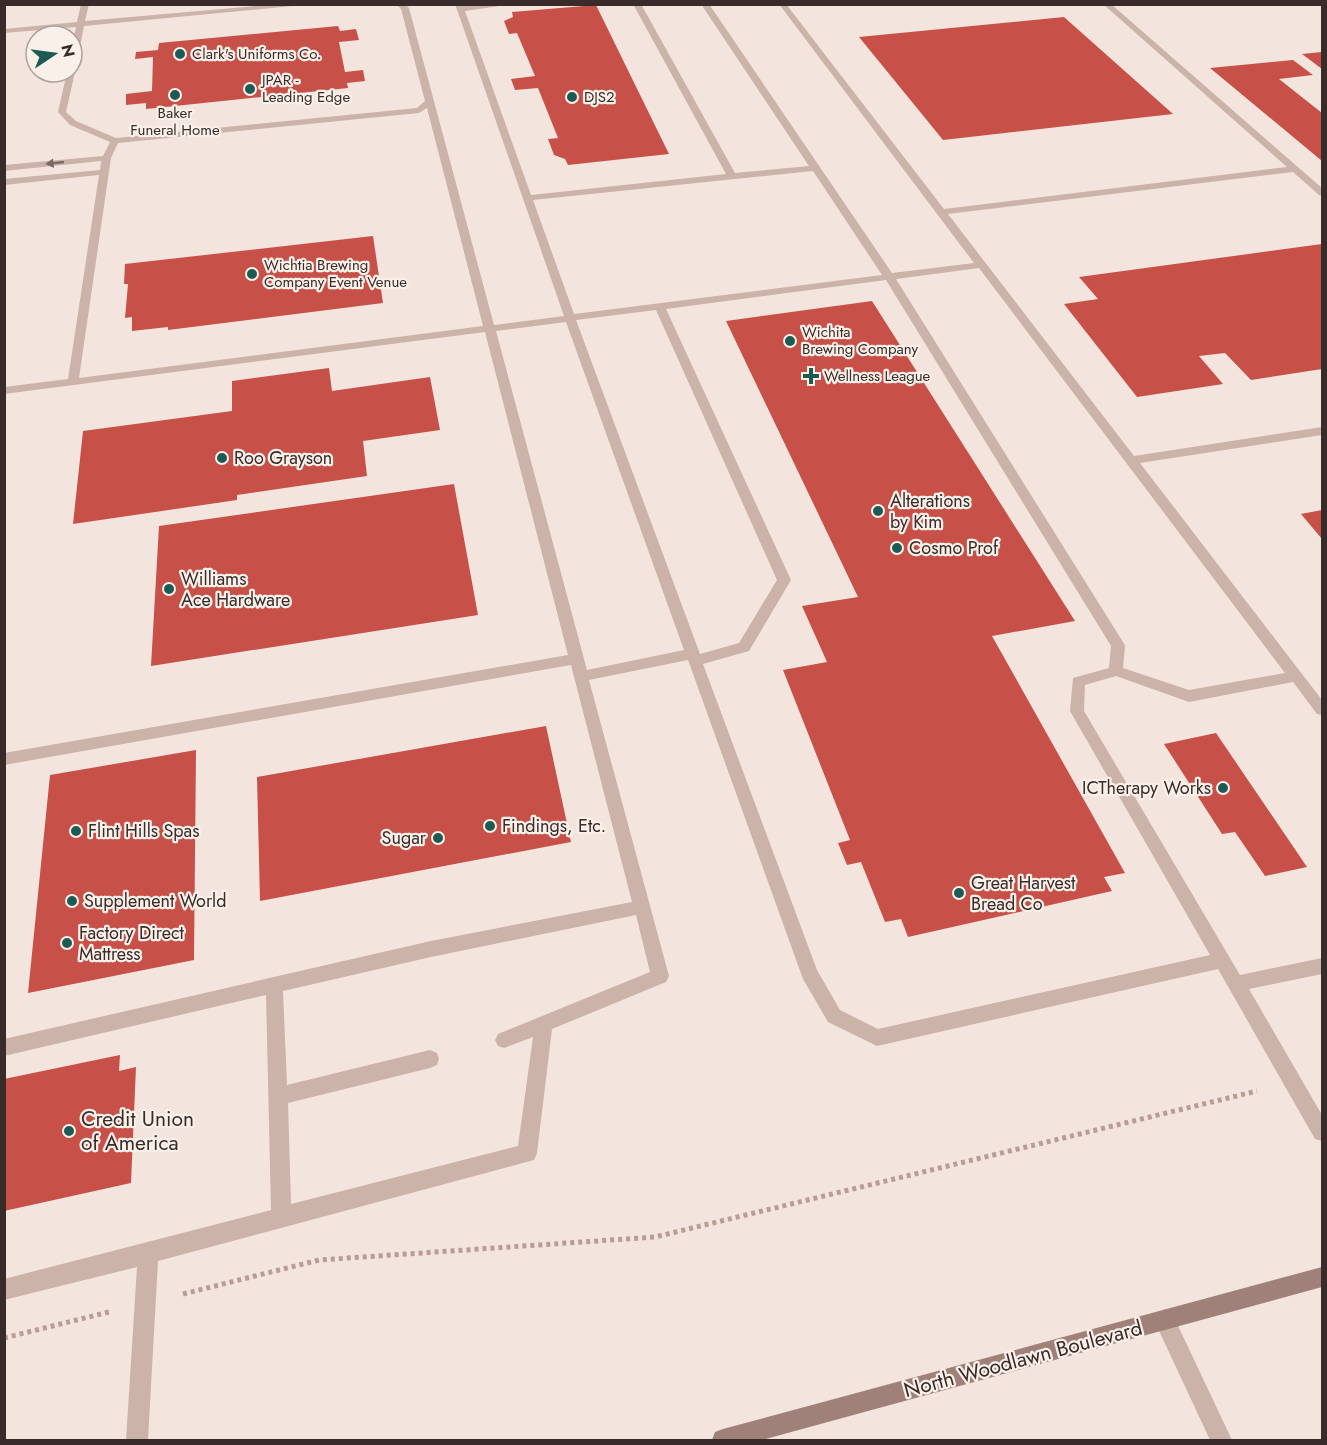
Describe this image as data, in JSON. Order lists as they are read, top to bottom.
{
  "streets": {
    "main road": ["North Woodlawn Boulevard"]
  },
  "places": {
    "other": [
      "Clark's Uniforms Co.",
      "JPAR - Leading Edge",
      "Baker Funeral Home",
      "DJS2",
      "Wichtia Brewing Company Event Venue",
      "Wichita Brewing Company",
      "Roo Grayson",
      "Alterations by Kim",
      "Cosmo Prof",
      "Williams Ace Hardware",
      "ICTherapy Works",
      "Findings, Etc.",
      "Flint Hills Spas",
      "Sugar",
      "Great Harvest Bread Co",
      "Supplement World",
      "Factory Direct Mattress",
      "Credit Union of America"
    ],
    "health": ["Wellness League"]
  },
  "north": "right"
}
